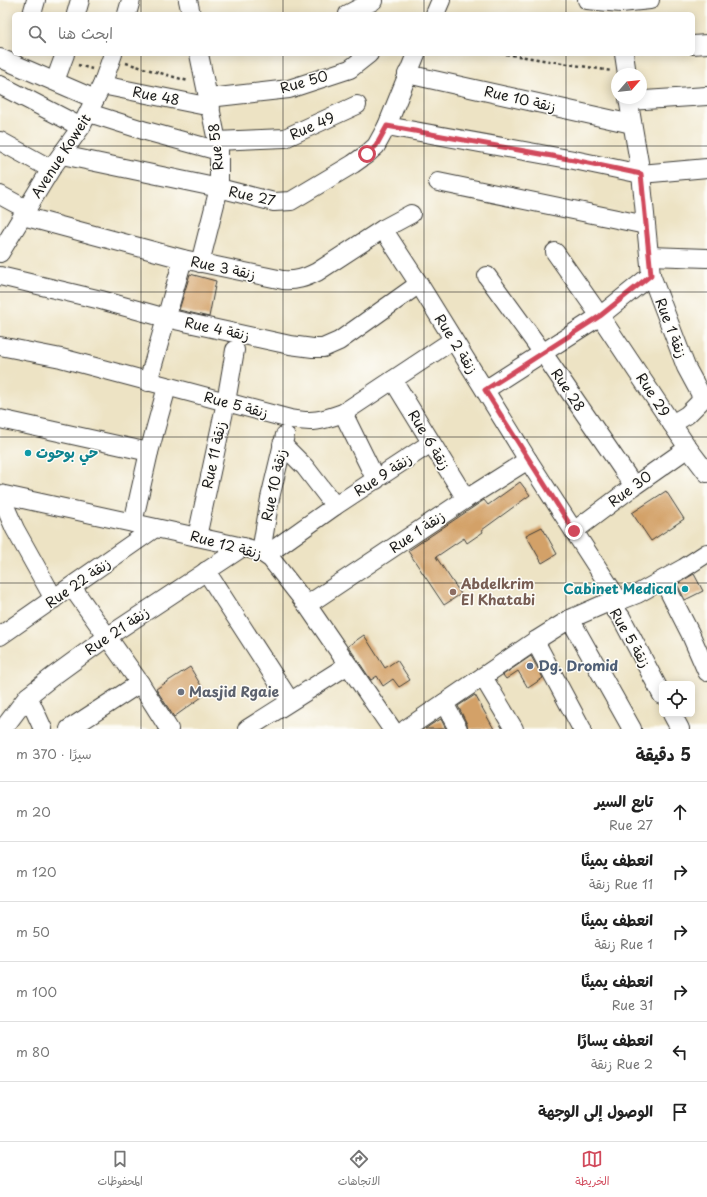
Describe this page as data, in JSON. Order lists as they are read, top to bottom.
{
  "streets": {
    "street": [
      "Rue 50",
      "Rue 48",
      "Rue 10 زنقة",
      "Rue 49",
      "Rue 58",
      "Avenue Koweit",
      "Rue 27",
      "Rue 3 زنقة",
      "Rue 1 زنقة",
      "Rue 4 زنقة",
      "Rue 2 زنقة",
      "Rue 28",
      "Rue 29",
      "Rue 5 زنقة",
      "Rue 6 زنقة",
      "Rue 11 زنقة",
      "Rue 9 زنقة",
      "Rue 30",
      "Rue 12 زنقة",
      "Rue 22 زنقة",
      "Rue 21 زنقة"
    ]
  },
  "crossings": [
    ["Rue 50", "Rue 48"],
    ["Rue 50", "Rue 58"],
    ["Rue 48", "Rue 49"],
    ["Rue 48", "Rue 58"],
    ["Rue 48", "Avenue Koweit"],
    ["Rue 10 زنقة", "Rue 27"],
    ["Rue 10 زنقة", "Rue 1 زنقة"],
    ["Rue 10 زنقة", "Rue 5 زنقة"],
    ["Rue 10 زنقة", "Rue 9 زنقة"],
    ["Rue 10 زنقة", "Rue 12 زنقة"],
    ["Rue 49", "Rue 58"],
    ["Rue 49", "Avenue Koweit"],
    ["Rue 58", "Rue 27"],
    ["Rue 58", "Rue 3 زنقة"],
    ["Rue 58", "Rue 4 زنقة"],
    ["Rue 58", "Rue 5 زنقة"],
    ["Avenue Koweit", "Rue 27"],
    ["Avenue Koweit", "Rue 3 زنقة"],
    ["Rue 3 زنقة", "Rue 2 زنقة"],
    ["Rue 1 زنقة", "Rue 2 زنقة"],
    ["Rue 1 زنقة", "Rue 29"],
    ["Rue 1 زنقة", "Rue 6 زنقة"],
    ["Rue 1 زنقة", "Rue 12 زنقة"],
    ["Rue 4 زنقة", "Rue 2 زنقة"],
    ["Rue 2 زنقة", "Rue 5 زنقة"],
    ["Rue 2 زنقة", "Rue 30"],
    ["Rue 28", "Rue 30"],
    ["Rue 29", "Rue 30"],
    ["Rue 5 زنقة", "Rue 6 زنقة"],
    ["Rue 5 زنقة", "Rue 11 زنقة"],
    ["Rue 6 زنقة", "Rue 9 زنقة"],
    ["Rue 11 زنقة", "Rue 12 زنقة"],
    ["Rue 9 زنقة", "Rue 12 زنقة"],
    ["Rue 12 زنقة", "Rue 22 زنقة"],
    ["Rue 12 زنقة", "Rue 21 زنقة"]
  ],
  "places": [
    "حي بوحوت",
    "Cabinet Medical",
    "Abdelkrim El Khatabi",
    "Dg. Dromid",
    "Masjid Rgaie"
  ],
  "north": "top right",
  "page": {
    "search": "ابحث هنا",
    "heading": ["5 دقيقة", "سيرًا · 370 m"],
    "list": [
      ["تابع السير", "Rue 27", "20 m"],
      ["انعطف يمينًا", "Rue 11 زنقة", "120 m"],
      ["انعطف يمينًا", "Rue 1 زنقة", "50 m"],
      ["انعطف يمينًا", "Rue 31", "100 m"],
      ["انعطف يسارًا", "Rue 2 زنقة", "80 m"],
      "الوصول إلى الوجهة"
    ],
    "nav": ["الخريطة", "الاتجاهات", "المحفوظات"]
  }
}
